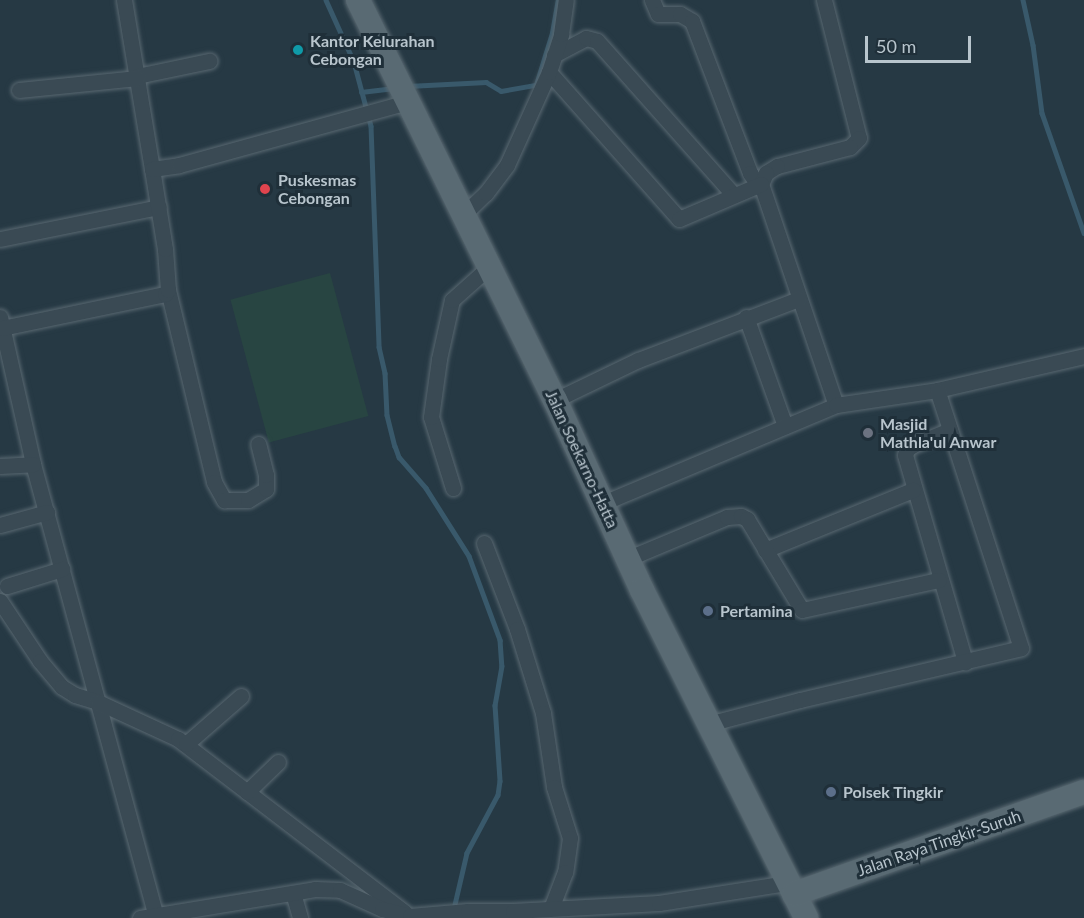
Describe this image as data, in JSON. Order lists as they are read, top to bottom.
{
  "streets": {
    "main road": ["Jalan Soekarno-Hatta", "Jalan Raya Tingkir-Suruh"]
  },
  "crossings": [
    ["Jalan Soekarno-Hatta", "Jalan Raya Tingkir-Suruh"]
  ],
  "places": [
    "Kantor Kelurahan Cebongan",
    "Puskesmas Cebongan",
    "Masjid Mathla'ul Anwar",
    "Pertamina",
    "Polsek Tingkir"
  ],
  "scale_bar": "50 m"
}
